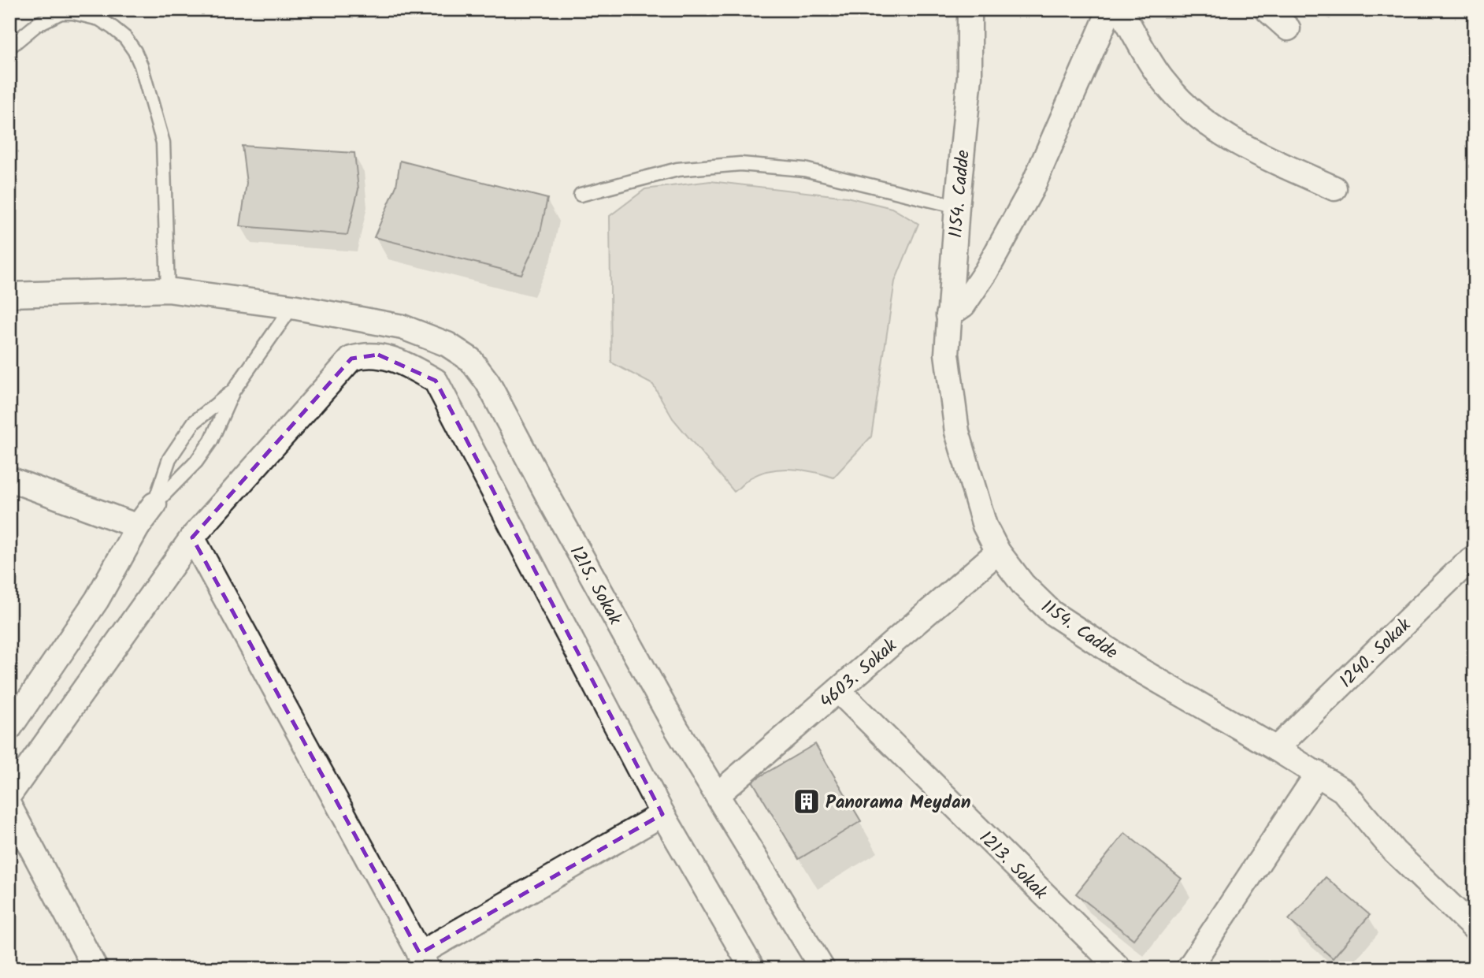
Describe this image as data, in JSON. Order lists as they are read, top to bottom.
{
  "streets": {
    "street": [
      "1154. Cadde",
      "1215. Sokak",
      "1240. Sokak",
      "4603. Sokak",
      "1213. Sokak"
    ]
  },
  "crossings": [
    ["1154. Cadde", "1240. Sokak"],
    ["1154. Cadde", "4603. Sokak"],
    ["1215. Sokak", "4603. Sokak"],
    ["4603. Sokak", "1213. Sokak"]
  ],
  "places": {
    "building": ["Panorama Meydan"]
  }
}
